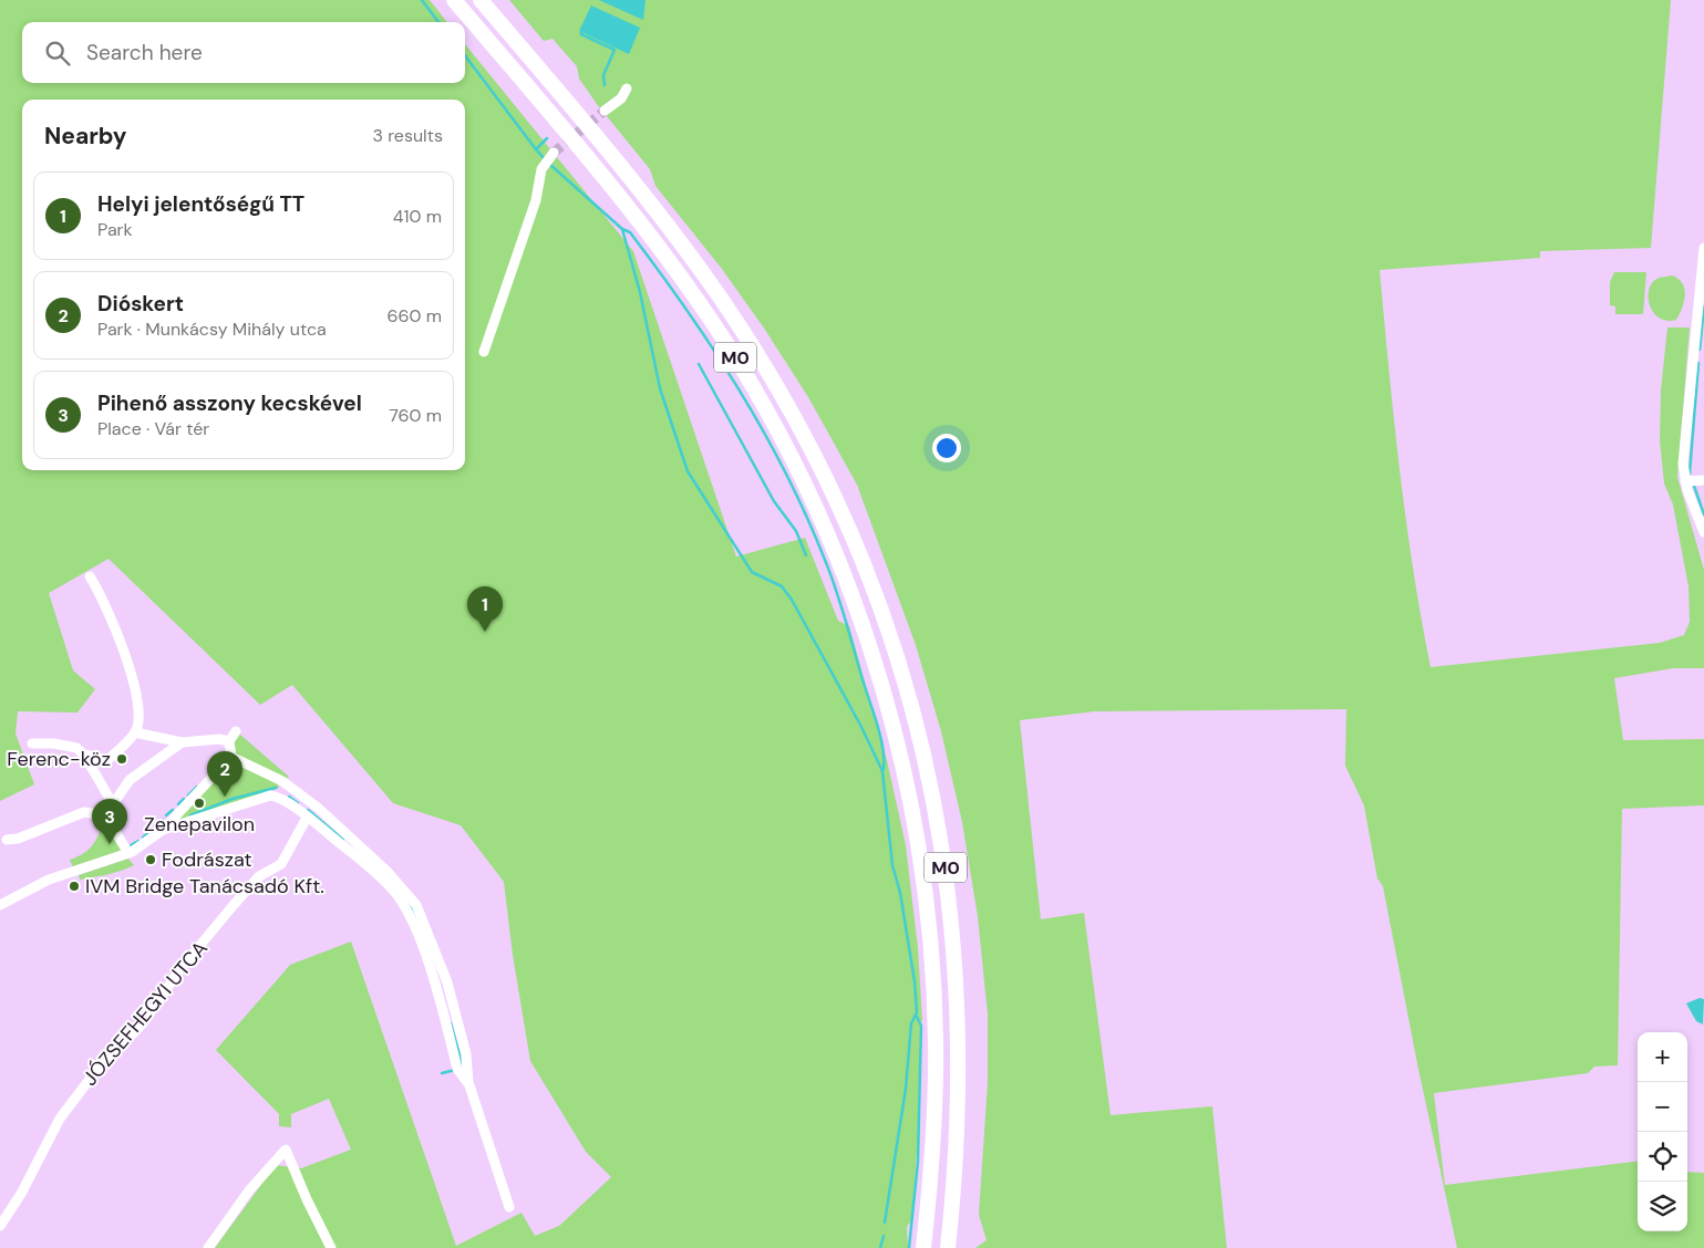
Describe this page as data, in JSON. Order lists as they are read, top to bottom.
{
  "streets": {
    "highway": ["M0"],
    "street": ["JÓZSEFHEGYI UTCA"]
  },
  "places": [
    "Ferenc-köz",
    "Zenepavilon",
    "Fodrászat",
    "IVM Bridge Tanácsadó Kft."
  ],
  "page": {
    "search": "Search here",
    "heading": ["Nearby", "3 results"],
    "list": [
      {
        "mark": "1",
        "name": "Helyi jelentőségű TT",
        "note": "Park",
        "value": "410 m"
      },
      {
        "mark": "2",
        "name": "Dióskert",
        "note": "Park · Munkácsy Mihály utca",
        "value": "660 m"
      },
      {
        "mark": "3",
        "name": "Pihenő asszony kecskével",
        "note": "Place · Vár tér",
        "value": "760 m"
      }
    ],
    "pins": ["1", "2", "3"],
    "map_buttons": ["+", "−"]
  }
}
